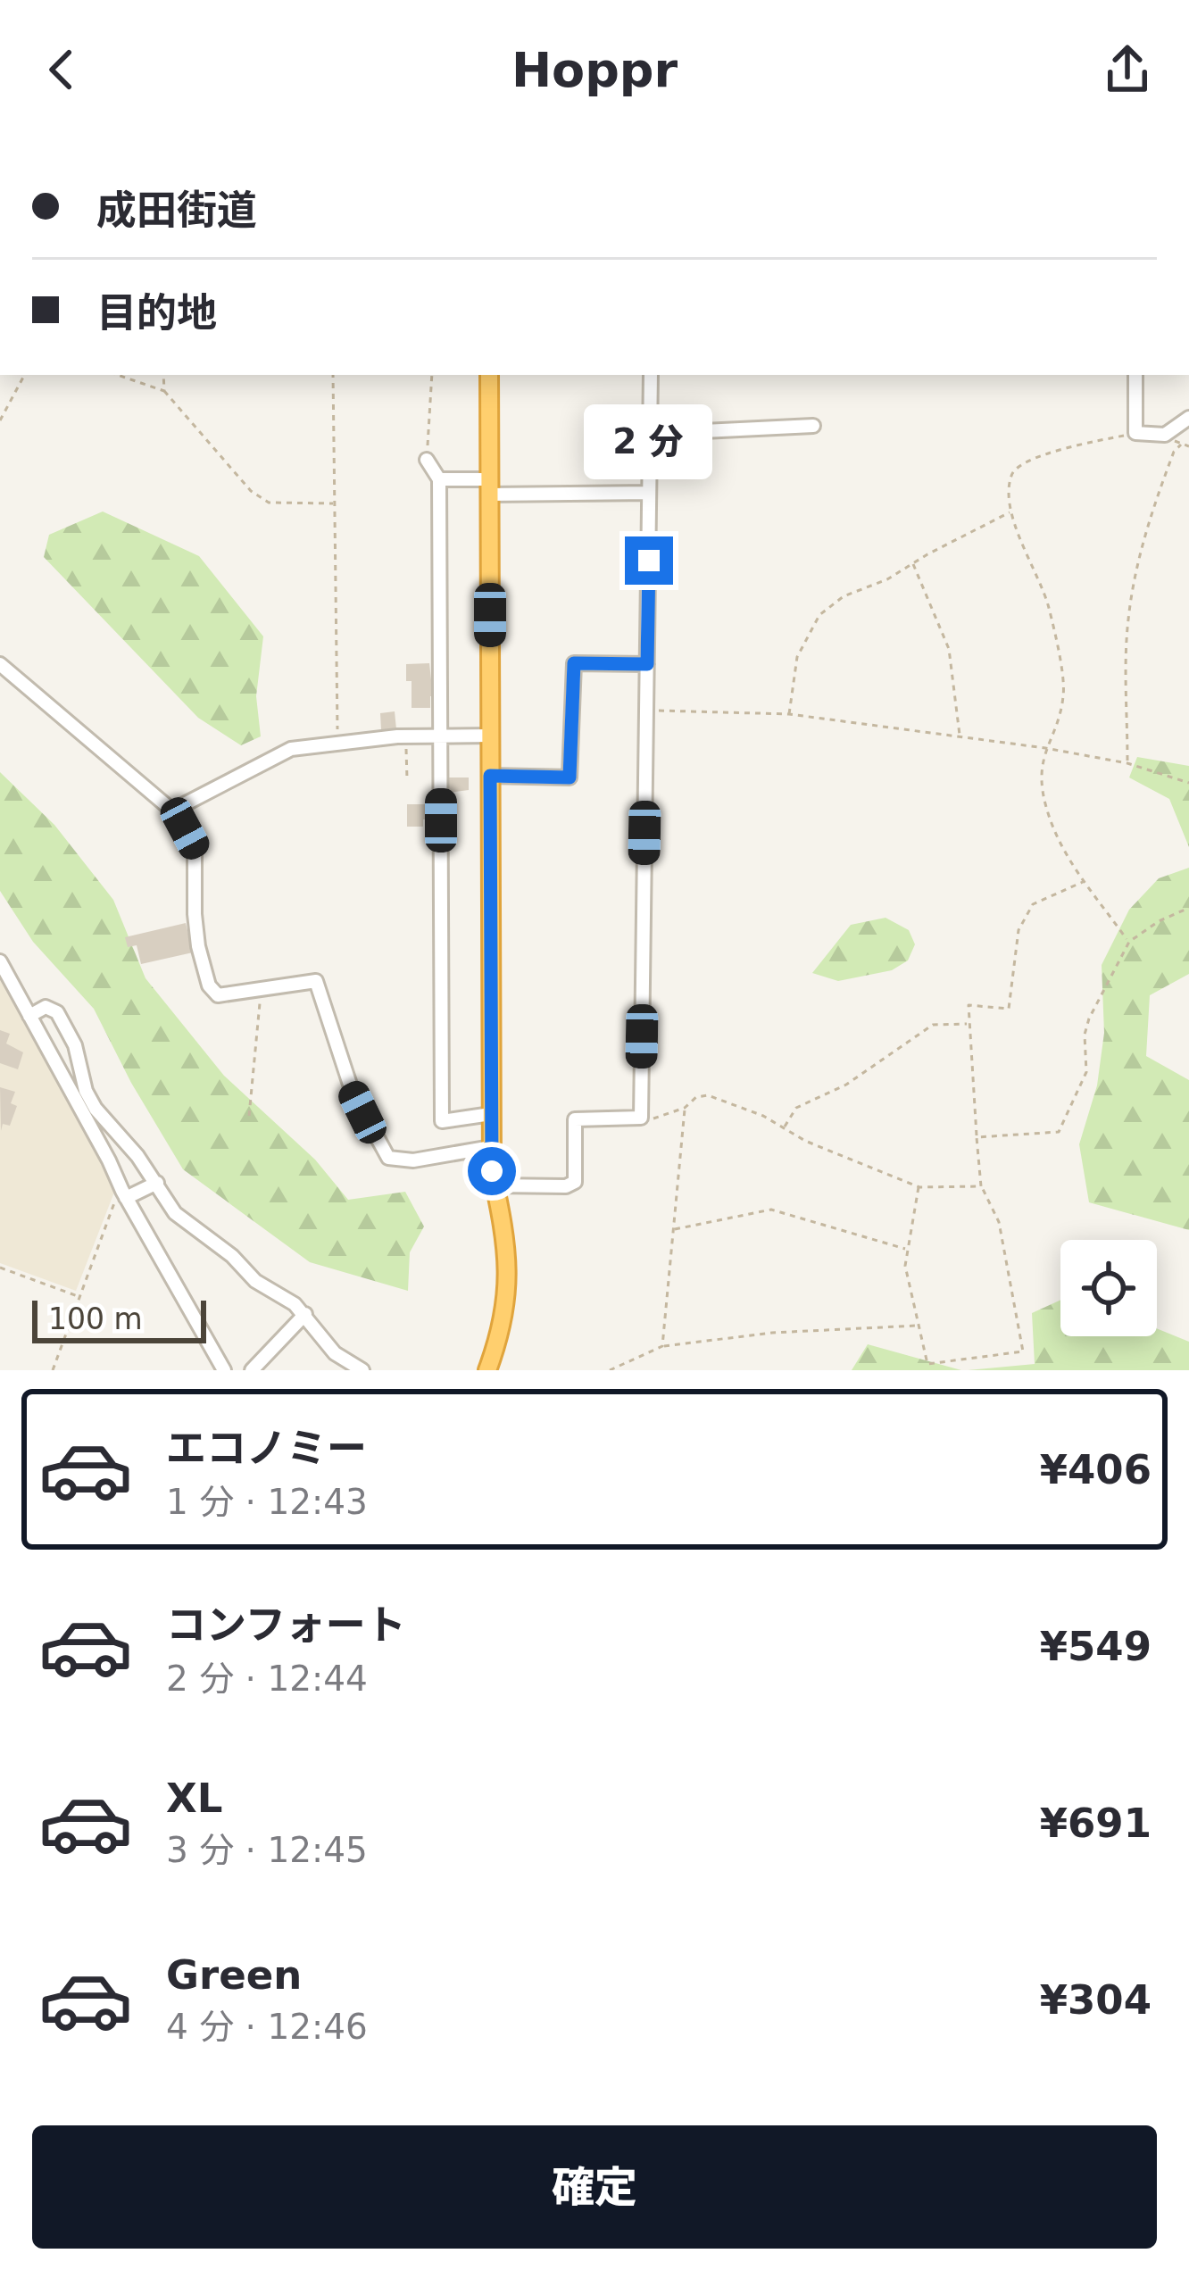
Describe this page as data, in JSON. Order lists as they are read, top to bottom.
{
  "scale_bar": "100 m",
  "page": {
    "header": "Hoppr",
    "banner": ["成田街道", "目的地"],
    "bubble": "2 分",
    "scale": "100 m",
    "list": [
      {
        "name": "エコノミー",
        "note": "1 分 · 12:43",
        "value": "¥406"
      },
      {
        "name": "コンフォート",
        "note": "2 分 · 12:44",
        "value": "¥549"
      },
      {
        "name": "XL",
        "note": "3 分 · 12:45",
        "value": "¥691"
      },
      {
        "name": "Green",
        "note": "4 分 · 12:46",
        "value": "¥304"
      }
    ],
    "buttons": "確定"
  }
}
